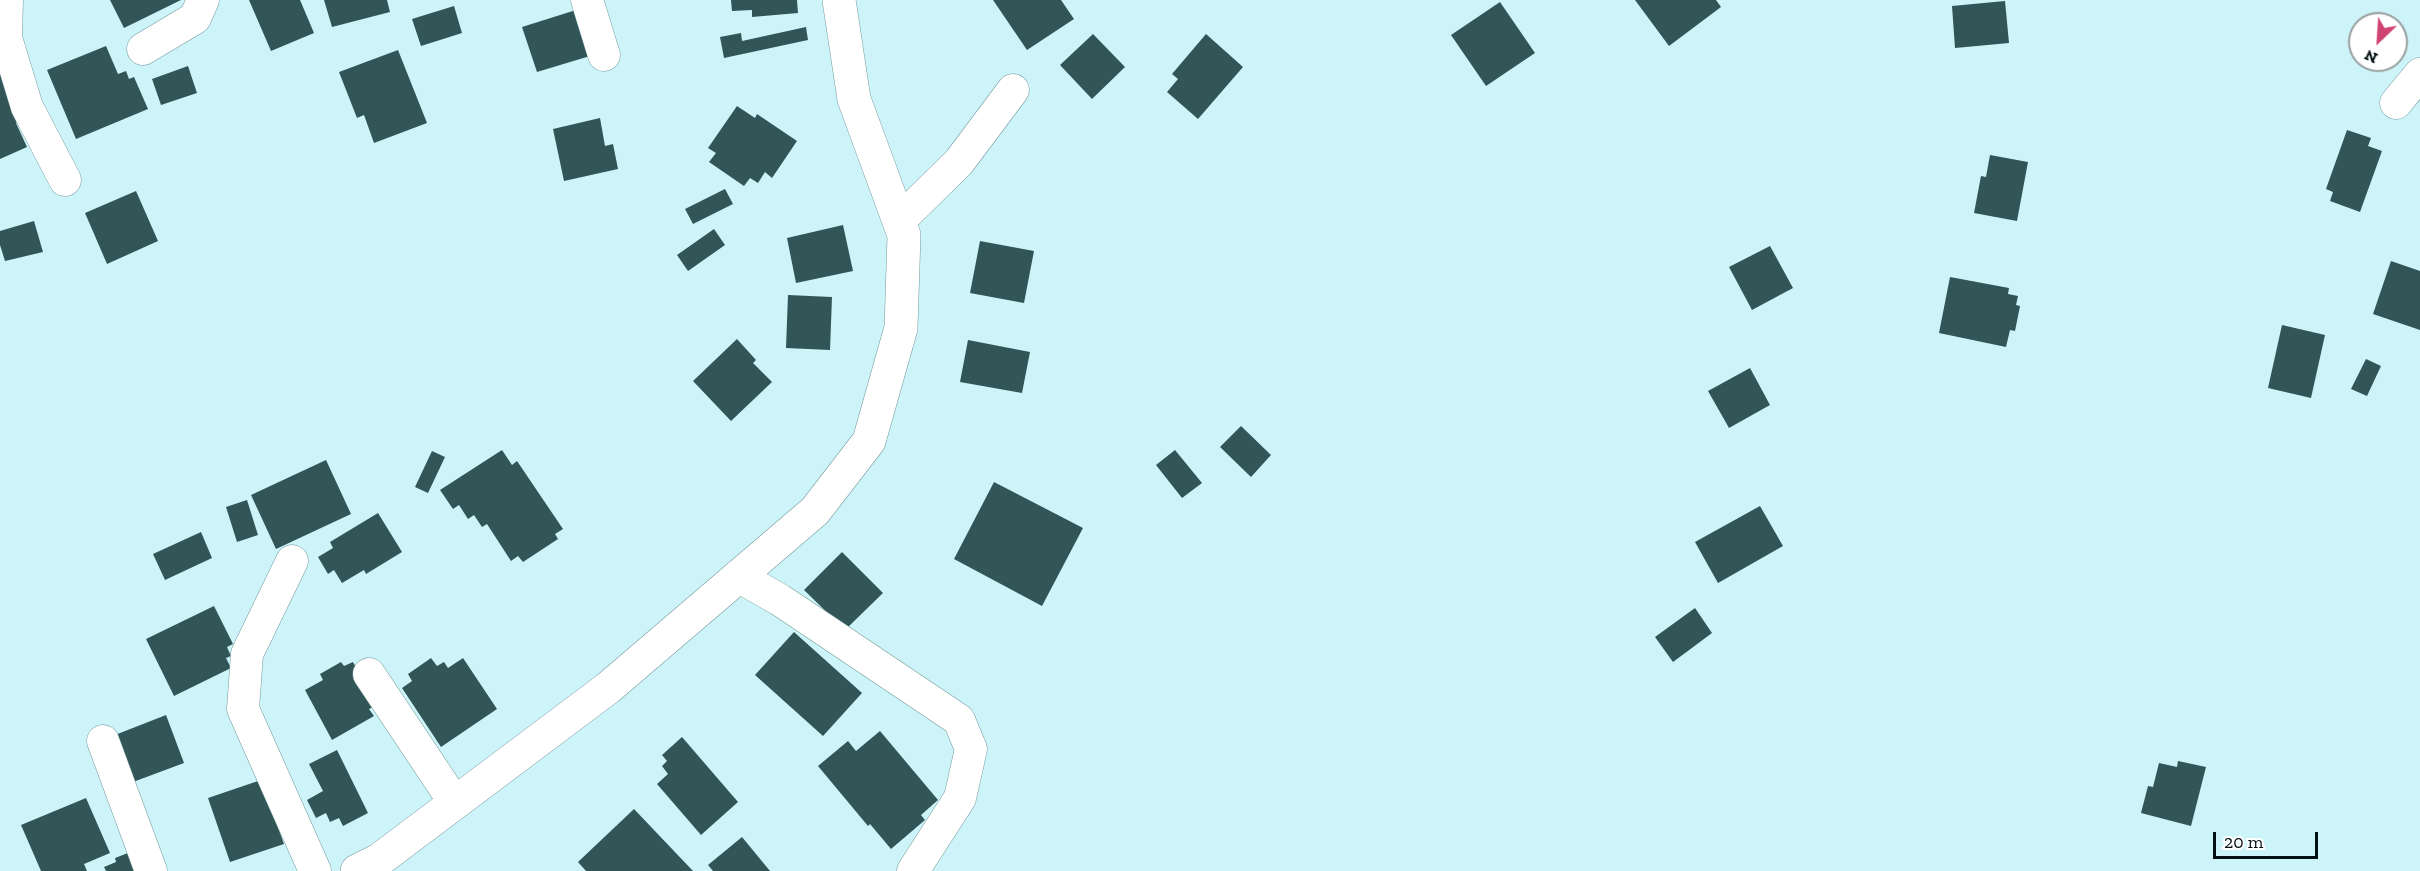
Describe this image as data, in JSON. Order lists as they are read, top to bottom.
{
  "scale_bar": "20 m",
  "north": "bottom left"
}
